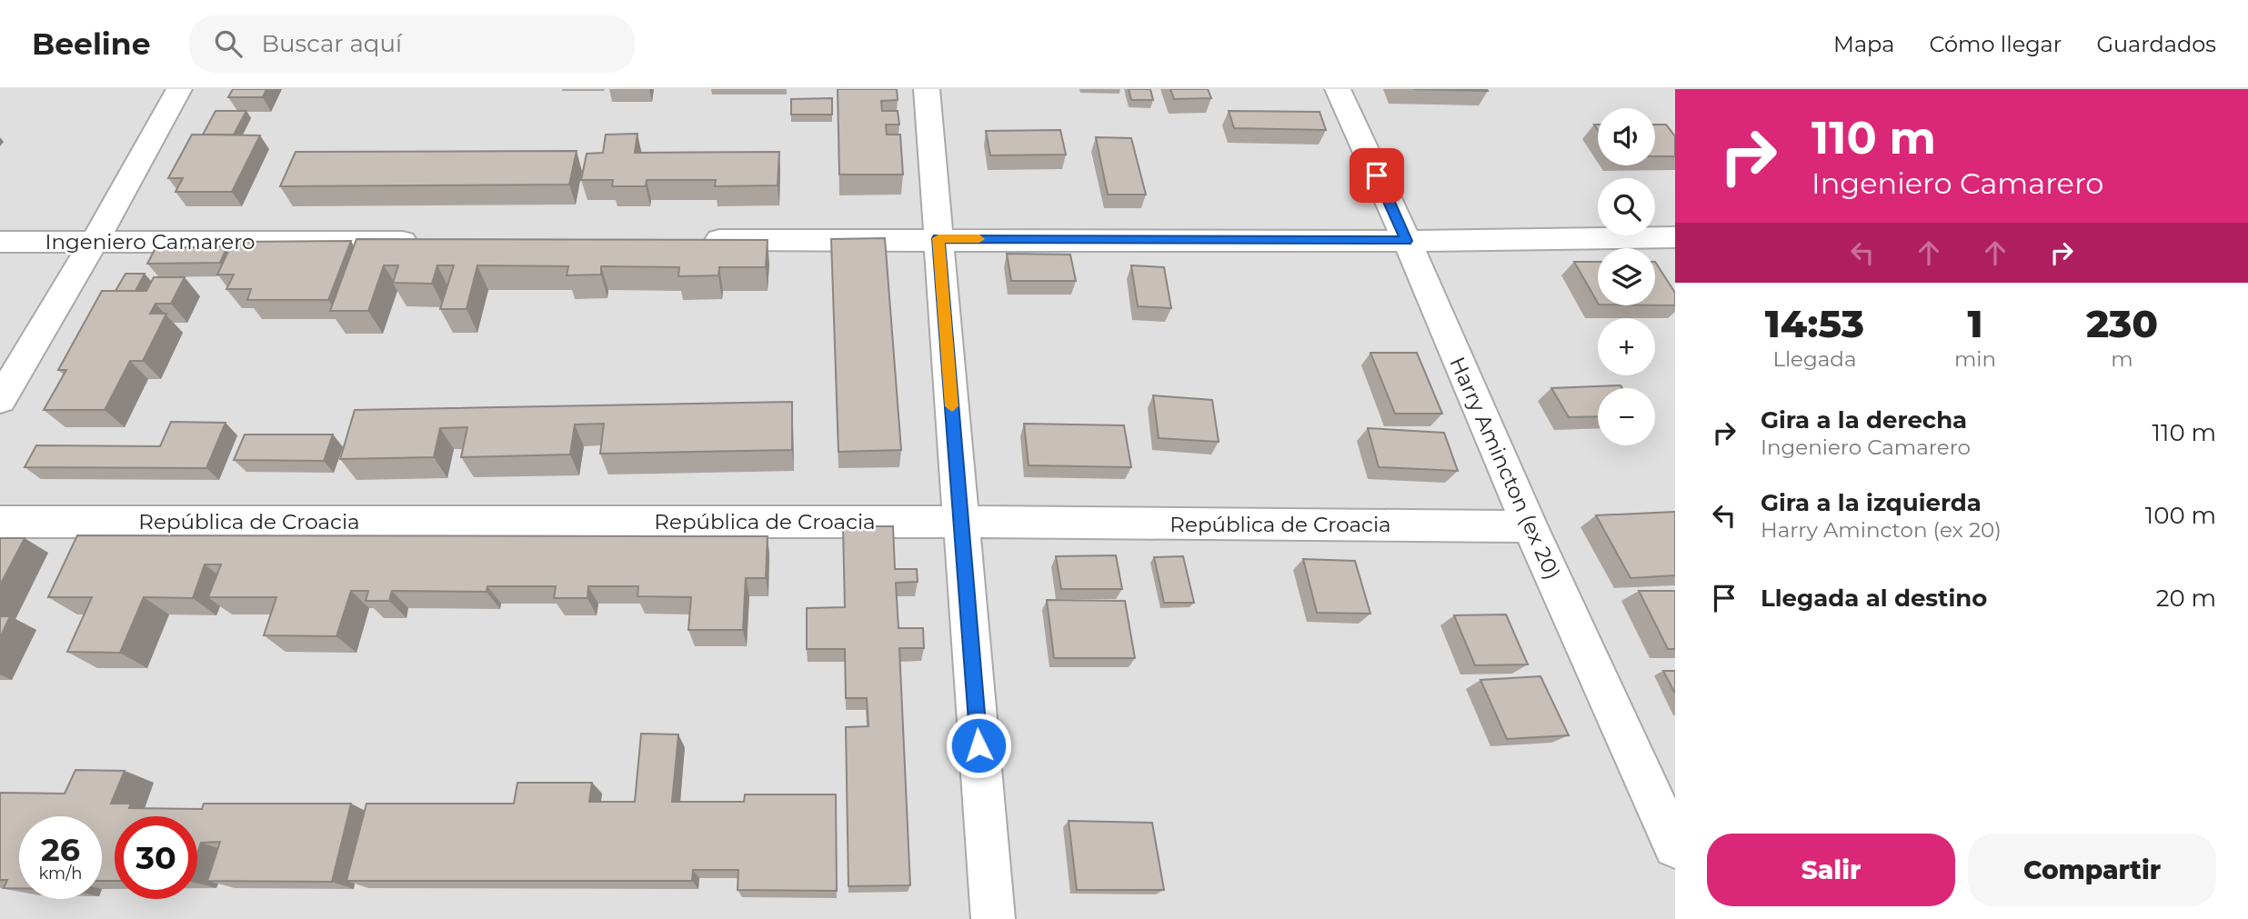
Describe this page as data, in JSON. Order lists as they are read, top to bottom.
{
  "streets": {
    "street": ["Ingeniero Camarero", "Harry Amincton (ex 20)", "República de Croacia"]
  },
  "crossings": [
    ["Harry Amincton (ex 20)", "República de Croacia"]
  ],
  "page": {
    "header": "Beeline",
    "search": "Buscar aquí",
    "nav": ["Mapa", "Cómo llegar", "Guardados"],
    "turn": ["110 m", "Ingeniero Camarero"],
    "map_buttons": ["+", "−"],
    "eta": [
      "14:53",
      "Llegada",
      "1",
      "min",
      "230",
      "m"
    ],
    "list": [
      {
        "name": "Gira a la derecha",
        "note": "Ingeniero Camarero",
        "value": "110 m"
      },
      {
        "name": "Gira a la izquierda",
        "note": "Harry Amincton (ex 20)",
        "value": "100 m"
      },
      {
        "name": "Llegada al destino",
        "value": "20 m"
      }
    ],
    "speed": "26 km/h",
    "limit": "30",
    "buttons": ["Salir", "Compartir"]
  }
}
